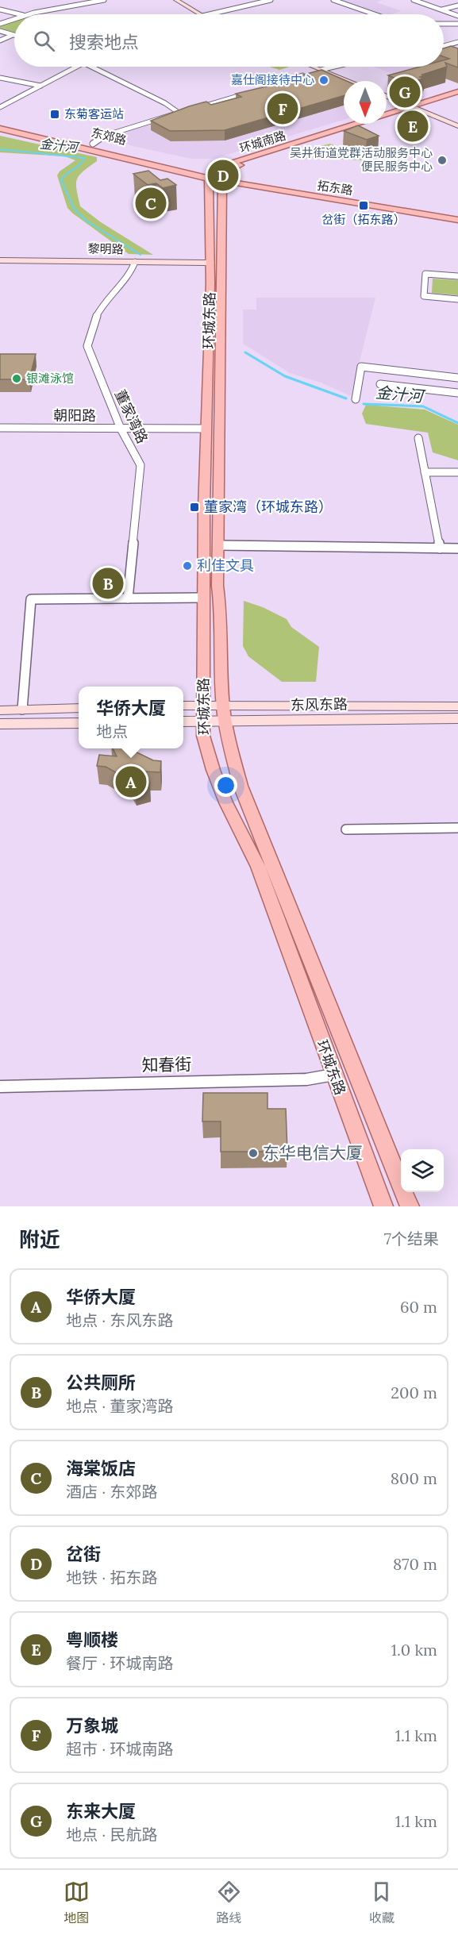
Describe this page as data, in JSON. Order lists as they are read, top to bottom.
{
  "streets": {
    "main road": [
      "东郊路",
      "环城南路",
      "拓东路",
      "黎明路",
      "环城东路",
      "东风东路"
    ],
    "street": ["朝阳路", "董家湾路", "知春街"]
  },
  "crossings": [
    ["东郊路", "环城南路"],
    ["东郊路", "拓东路"],
    ["东郊路", "环城东路"],
    ["环城南路", "拓东路"],
    ["环城南路", "环城东路"],
    ["拓东路", "环城东路"],
    ["黎明路", "环城东路"],
    ["黎明路", "董家湾路"],
    ["环城东路", "朝阳路"],
    ["环城东路", "东风东路"],
    ["环城东路", "知春街"],
    ["朝阳路", "董家湾路"]
  ],
  "water": ["金汁河"],
  "places": {
    "other": [
      "嘉仕阁接待中心",
      "吴井街道党群活动服务中心 便民服务中心",
      "银滩泳馆",
      "利佳文具",
      "东华电信大厦"
    ],
    "transit": ["东菊客运站", "岔街（拓东路）", "董家湾（环城东路）"]
  },
  "north": "bottom",
  "page": {
    "search": "搜索地点",
    "pins": [
      "G",
      "F",
      "E",
      "D",
      "C",
      "B",
      "A"
    ],
    "popup": ["华侨大厦", "地点"],
    "heading": ["附近", "7个结果"],
    "list": [
      {
        "mark": "A",
        "name": "华侨大厦",
        "note": "地点 · 东风东路",
        "value": "60 m"
      },
      {
        "mark": "B",
        "name": "公共厕所",
        "note": "地点 · 董家湾路",
        "value": "200 m"
      },
      {
        "mark": "C",
        "name": "海棠饭店",
        "note": "酒店 · 东郊路",
        "value": "800 m"
      },
      {
        "mark": "D",
        "name": "岔街",
        "note": "地铁 · 拓东路",
        "value": "870 m"
      },
      {
        "mark": "E",
        "name": "粤顺楼",
        "note": "餐厅 · 环城南路",
        "value": "1.0 km"
      },
      {
        "mark": "F",
        "name": "万象城",
        "note": "超市 · 环城南路",
        "value": "1.1 km"
      },
      {
        "mark": "G",
        "name": "东来大厦",
        "note": "地点 · 民航路",
        "value": "1.1 km"
      }
    ],
    "nav": ["地图", "路线", "收藏"]
  }
}
